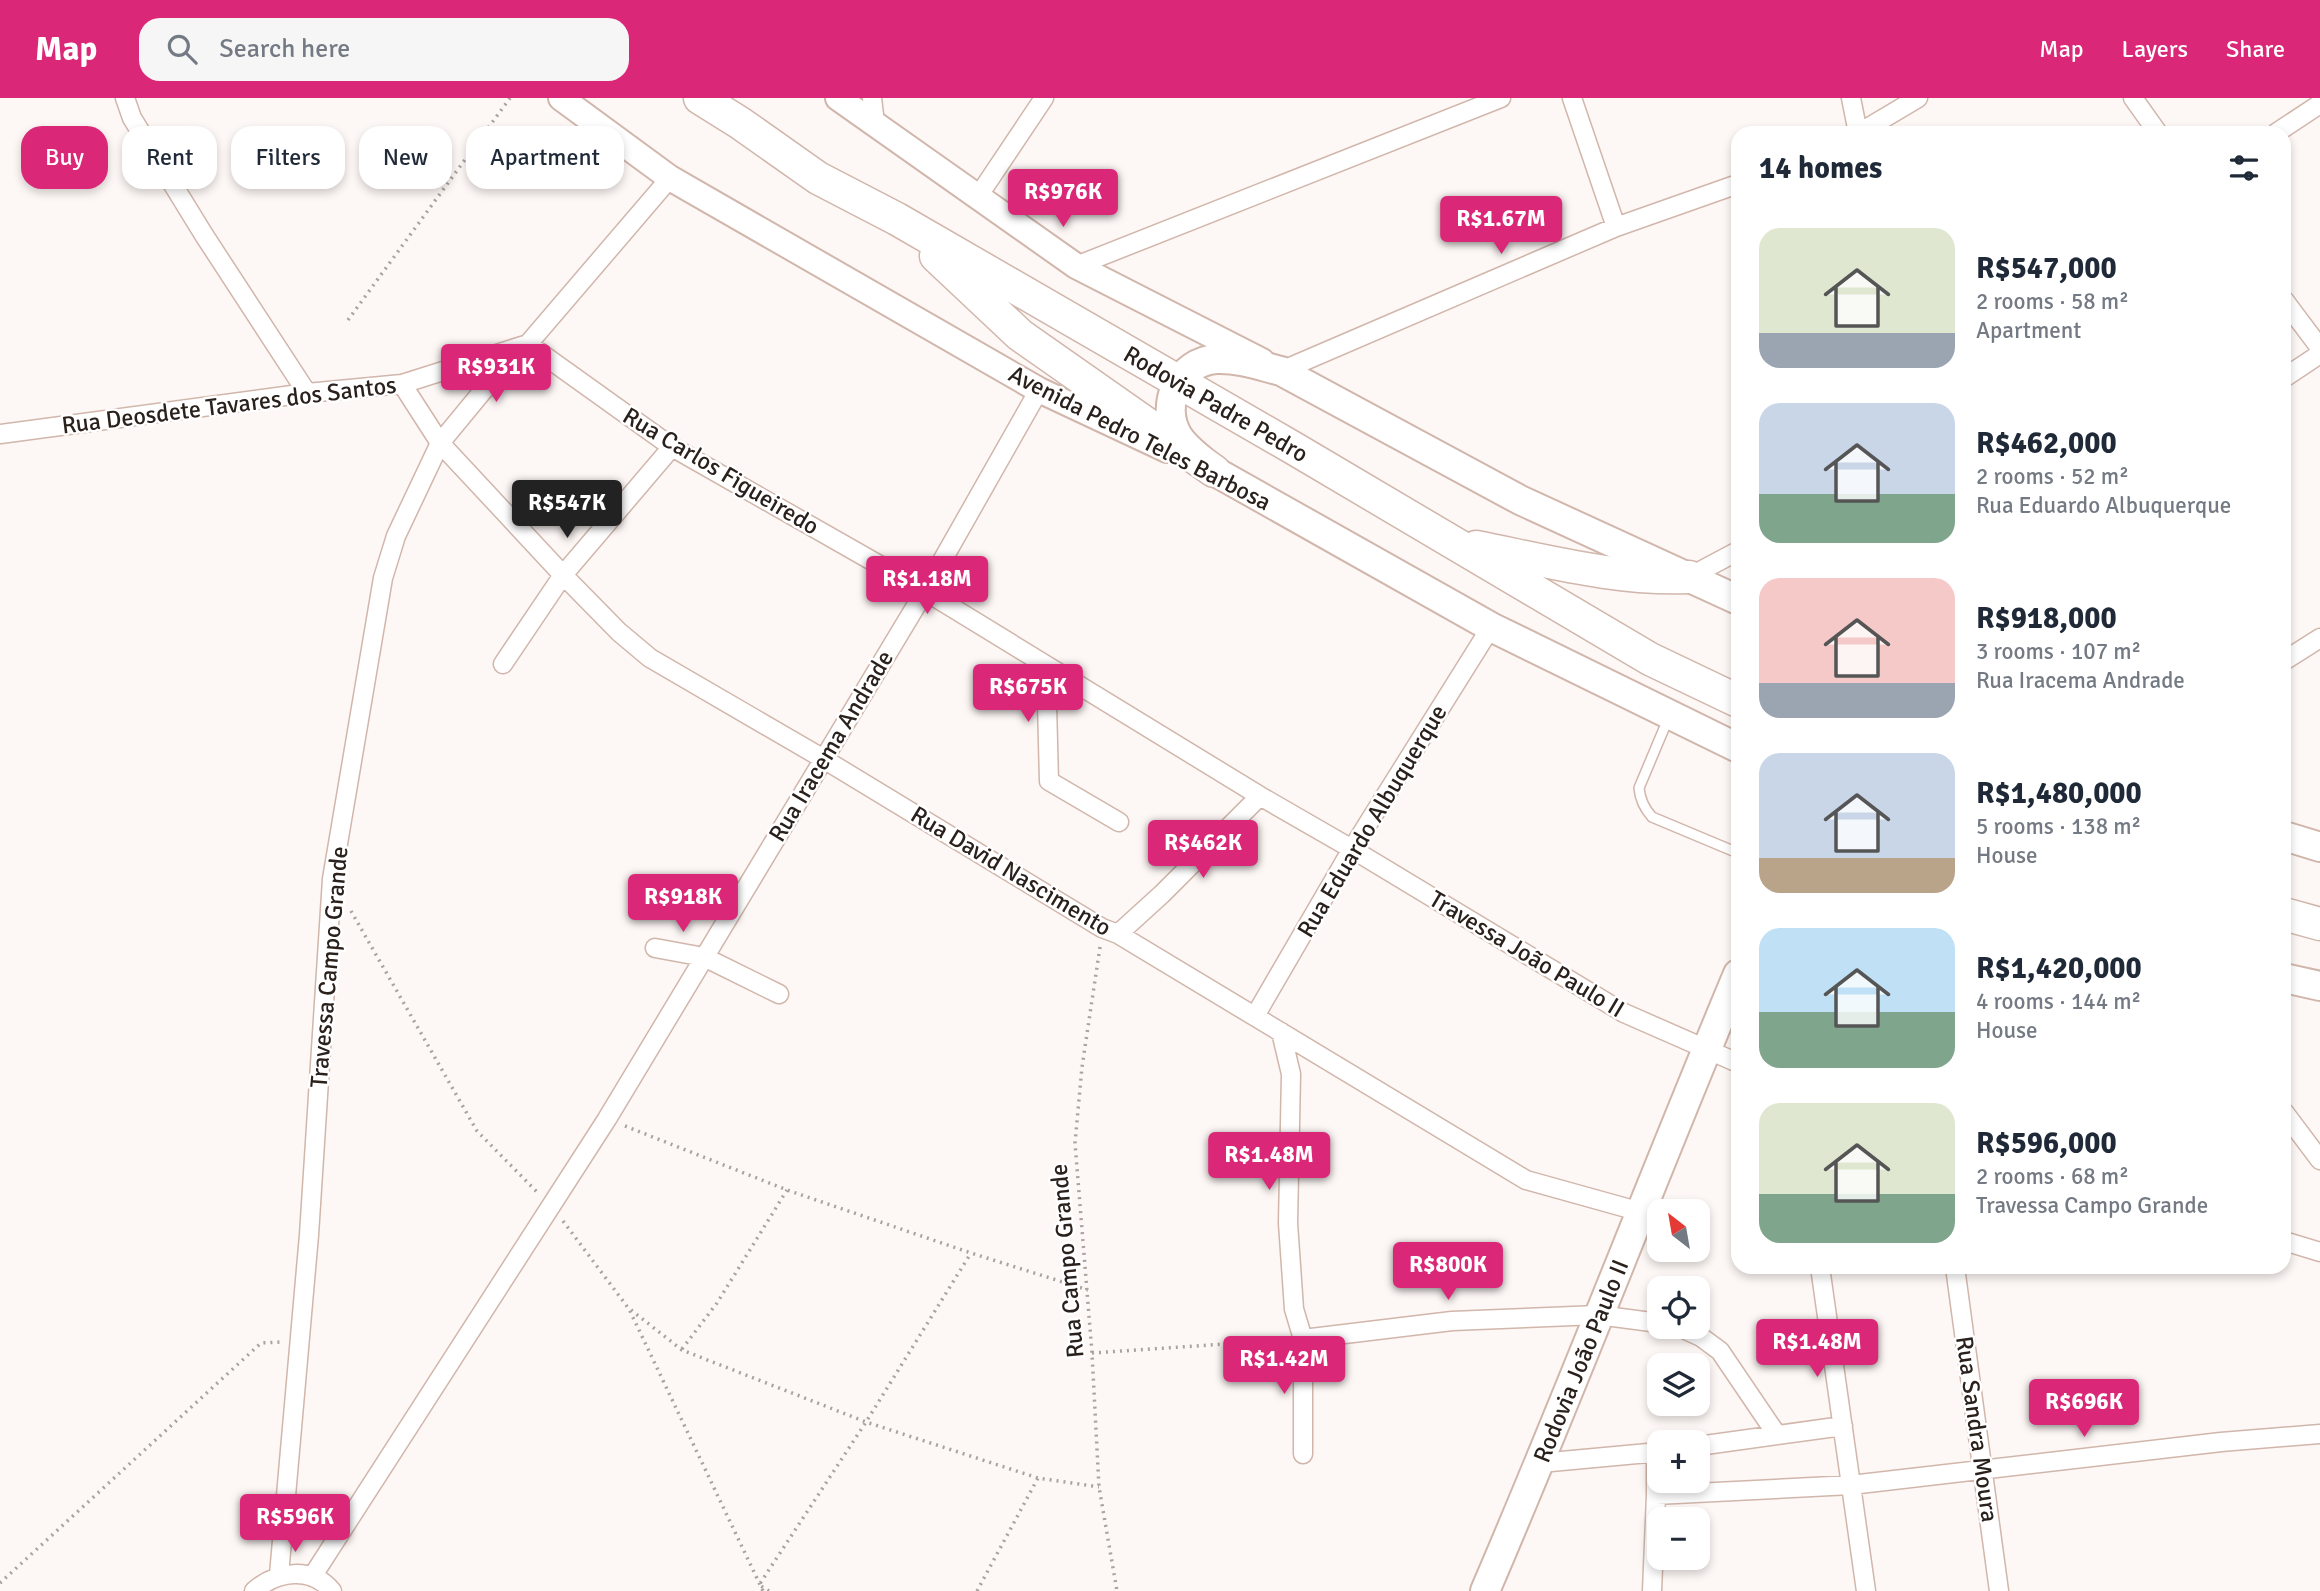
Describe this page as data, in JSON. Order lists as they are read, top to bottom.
{
  "streets": {
    "highway": ["Rodovia Padre Pedro"],
    "main road": ["Avenida Pedro Teles Barbosa", "Rodovia João Paulo II"],
    "street": [
      "Rua Deosdete Tavares dos Santos",
      "Rua Carlos Figueiredo",
      "Rua Iracema Andrade",
      "Rua Eduardo Albuquerque",
      "Rua David Nascimento",
      "Travessa João Paulo II",
      "Travessa Campo Grande",
      "Rua Sandra Moura"
    ],
    "path": ["Rua Campo Grande"]
  },
  "crossings": [
    ["Rua Deosdete Tavares dos Santos", "Rua Carlos Figueiredo"],
    ["Rua Deosdete Tavares dos Santos", "Travessa Campo Grande"],
    ["Avenida Pedro Teles Barbosa", "Rua Iracema Andrade"],
    ["Avenida Pedro Teles Barbosa", "Rua Eduardo Albuquerque"],
    ["Rua Carlos Figueiredo", "Rua Iracema Andrade"],
    ["Rua Carlos Figueiredo", "Rua Eduardo Albuquerque"],
    ["Rua Carlos Figueiredo", "Travessa João Paulo II"],
    ["Rua Carlos Figueiredo", "Travessa Campo Grande"],
    ["Rua Iracema Andrade", "Rua David Nascimento"],
    ["Rua Eduardo Albuquerque", "Rua David Nascimento"],
    ["Rua Eduardo Albuquerque", "Travessa João Paulo II"],
    ["Rua David Nascimento", "Travessa Campo Grande"],
    ["Rua David Nascimento", "Rua Campo Grande"],
    ["Rua David Nascimento", "Rodovia João Paulo II"],
    ["Travessa João Paulo II", "Rodovia João Paulo II"]
  ],
  "north": "top left",
  "page": {
    "header": "Map",
    "search": "Search here",
    "nav": ["Map", "Layers", "Share"],
    "chip": [
      "Buy",
      "Rent",
      "Filters",
      "New",
      "Apartment"
    ],
    "heading": "14 homes",
    "price": [
      "R$976K",
      "R$1.67M",
      "R$931K",
      "R$547K",
      "R$1.18M",
      "R$675K",
      "R$462K",
      "R$918K",
      "R$1.48M",
      "R$800K",
      "R$1.48M",
      "R$1.42M",
      "R$696K",
      "R$596K"
    ],
    "list": [
      {
        "name": "R$547,000",
        "note": "2 rooms · 58 m² · Apartment"
      },
      {
        "name": "R$462,000",
        "note": "2 rooms · 52 m² · Rua Eduardo Albuquerque"
      },
      {
        "name": "R$918,000",
        "note": "3 rooms · 107 m² · Rua Iracema Andrade"
      },
      {
        "name": "R$1,480,000",
        "note": "5 rooms · 138 m² · House"
      },
      {
        "name": "R$1,420,000",
        "note": "4 rooms · 144 m² · House"
      },
      {
        "name": "R$596,000",
        "note": "2 rooms · 68 m² · Travessa Campo Grande"
      }
    ],
    "map_buttons": ["+", "−"]
  }
}
